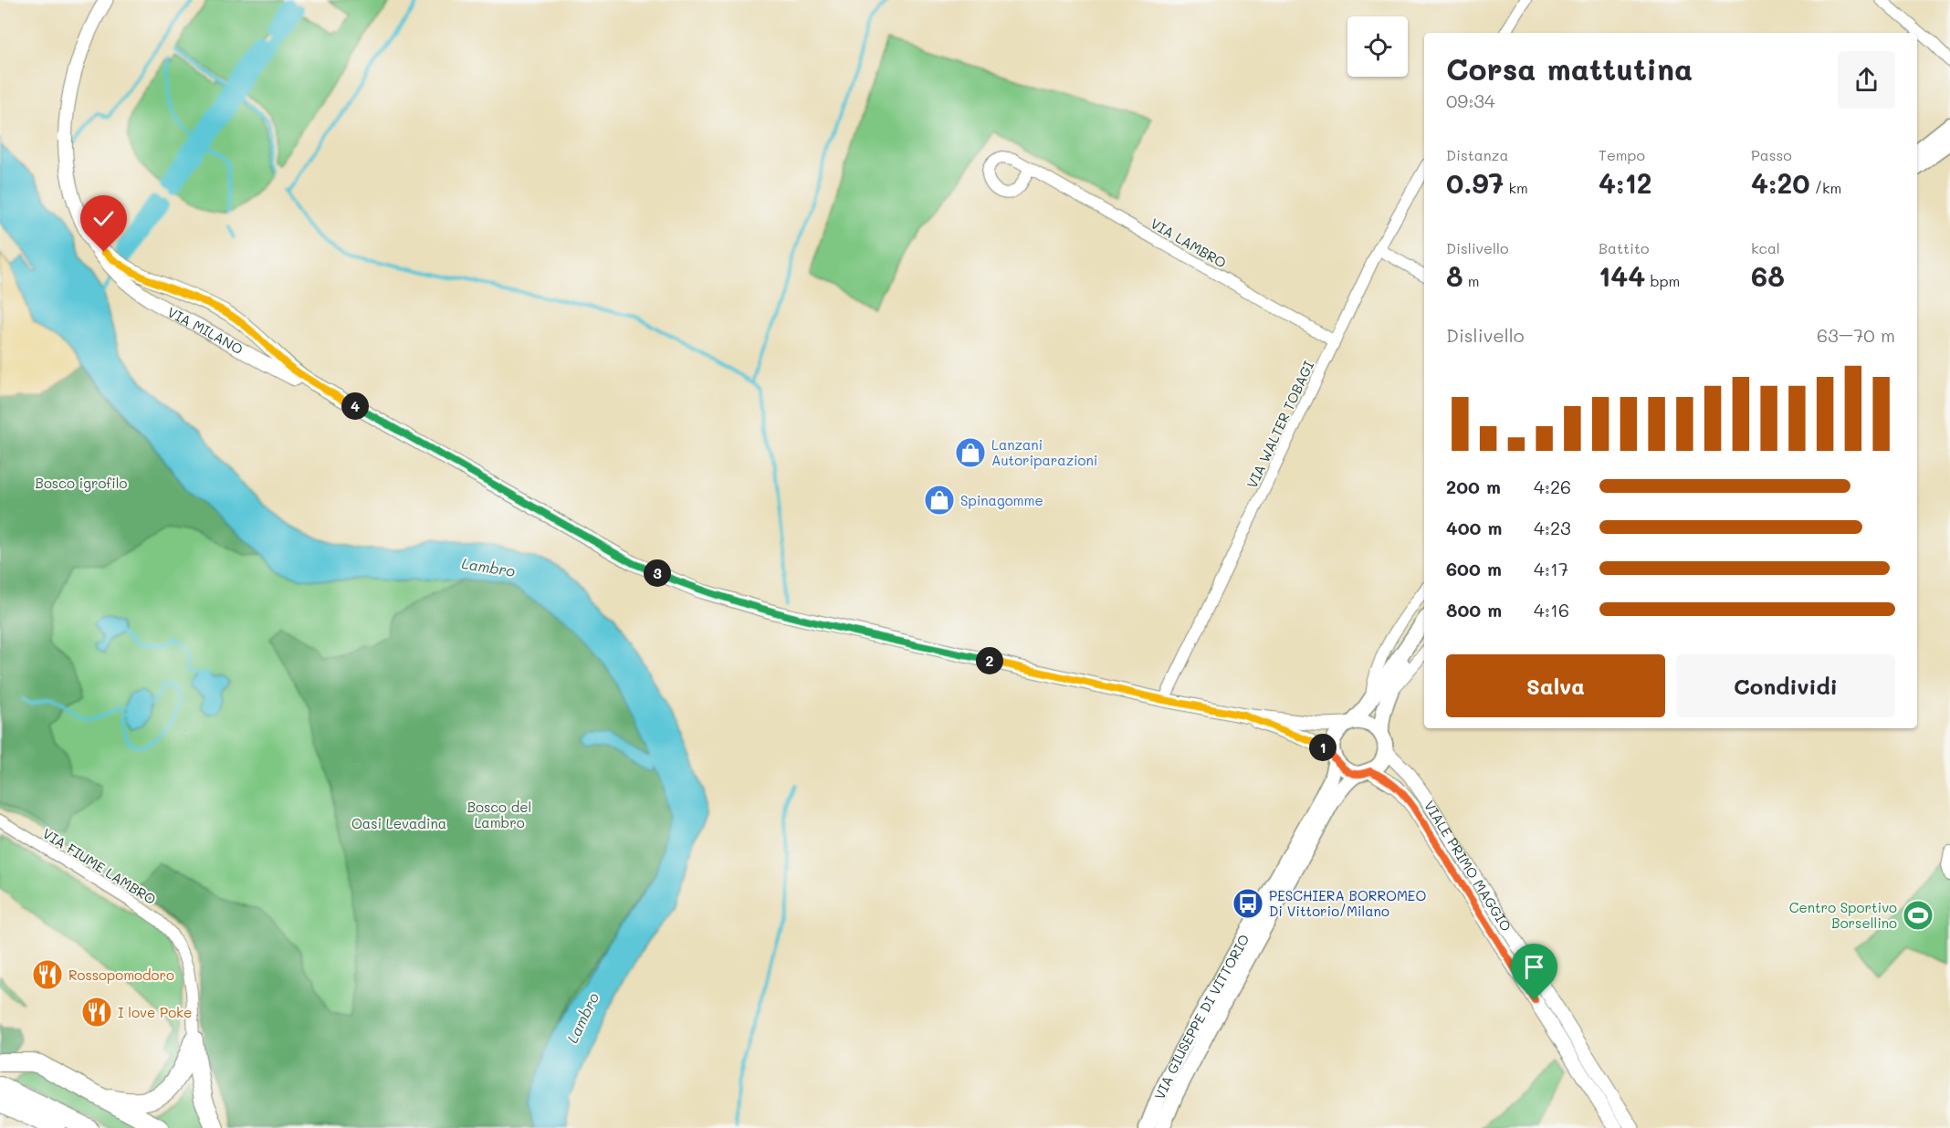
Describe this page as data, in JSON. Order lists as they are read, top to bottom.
{
  "streets": {
    "main road": ["VIA GIUSEPPE DI VITTORIO"],
    "street": [
      "VIA LAMBRO",
      "VIA MILANO",
      "VIA WALTER TOBAGI",
      "VIA FIUME LAMBRO",
      "VIALE PRIMO MAGGIO"
    ]
  },
  "crossings": [
    ["VIA LAMBRO", "VIA WALTER TOBAGI"],
    ["VIA MILANO", "VIA WALTER TOBAGI"],
    ["VIA MILANO", "VIALE PRIMO MAGGIO"],
    ["VIA MILANO", "VIA GIUSEPPE DI VITTORIO"],
    ["VIALE PRIMO MAGGIO", "VIA GIUSEPPE DI VITTORIO"]
  ],
  "water": ["Lambro"],
  "parks": ["Bosco igrofilo", "Bosco del Lambro", "Oasi Levadina"],
  "places": {
    "shop": ["Lanzani Autoriparazioni", "Spinagomme"],
    "bus stop": ["PESCHIERA BORROMEO Di Vittorio/Milano"],
    "sports": ["Centro Sportivo Borsellino"],
    "restaurant": ["Rossopomodoro", "I love Poke"]
  },
  "page": {
    "heading": ["Corsa mattutina", "09:34"],
    "stats": [
      ["Distanza", "0.97 km"],
      ["Tempo", "4:12"],
      ["Passo", "4:20 /km"],
      ["Dislivello", "8 m"],
      ["Battito", "144 bpm"],
      ["kcal", "68"]
    ],
    "chart": ["Dislivello", "63–70 m"],
    "pins": [
      "4",
      "3",
      "2",
      "1"
    ],
    "list": [
      {
        "name": "200 m",
        "note": "4:26"
      },
      {
        "name": "400 m",
        "note": "4:23"
      },
      {
        "name": "600 m",
        "note": "4:17"
      },
      {
        "name": "800 m",
        "note": "4:16"
      }
    ],
    "buttons": ["Salva", "Condividi"]
  }
}
